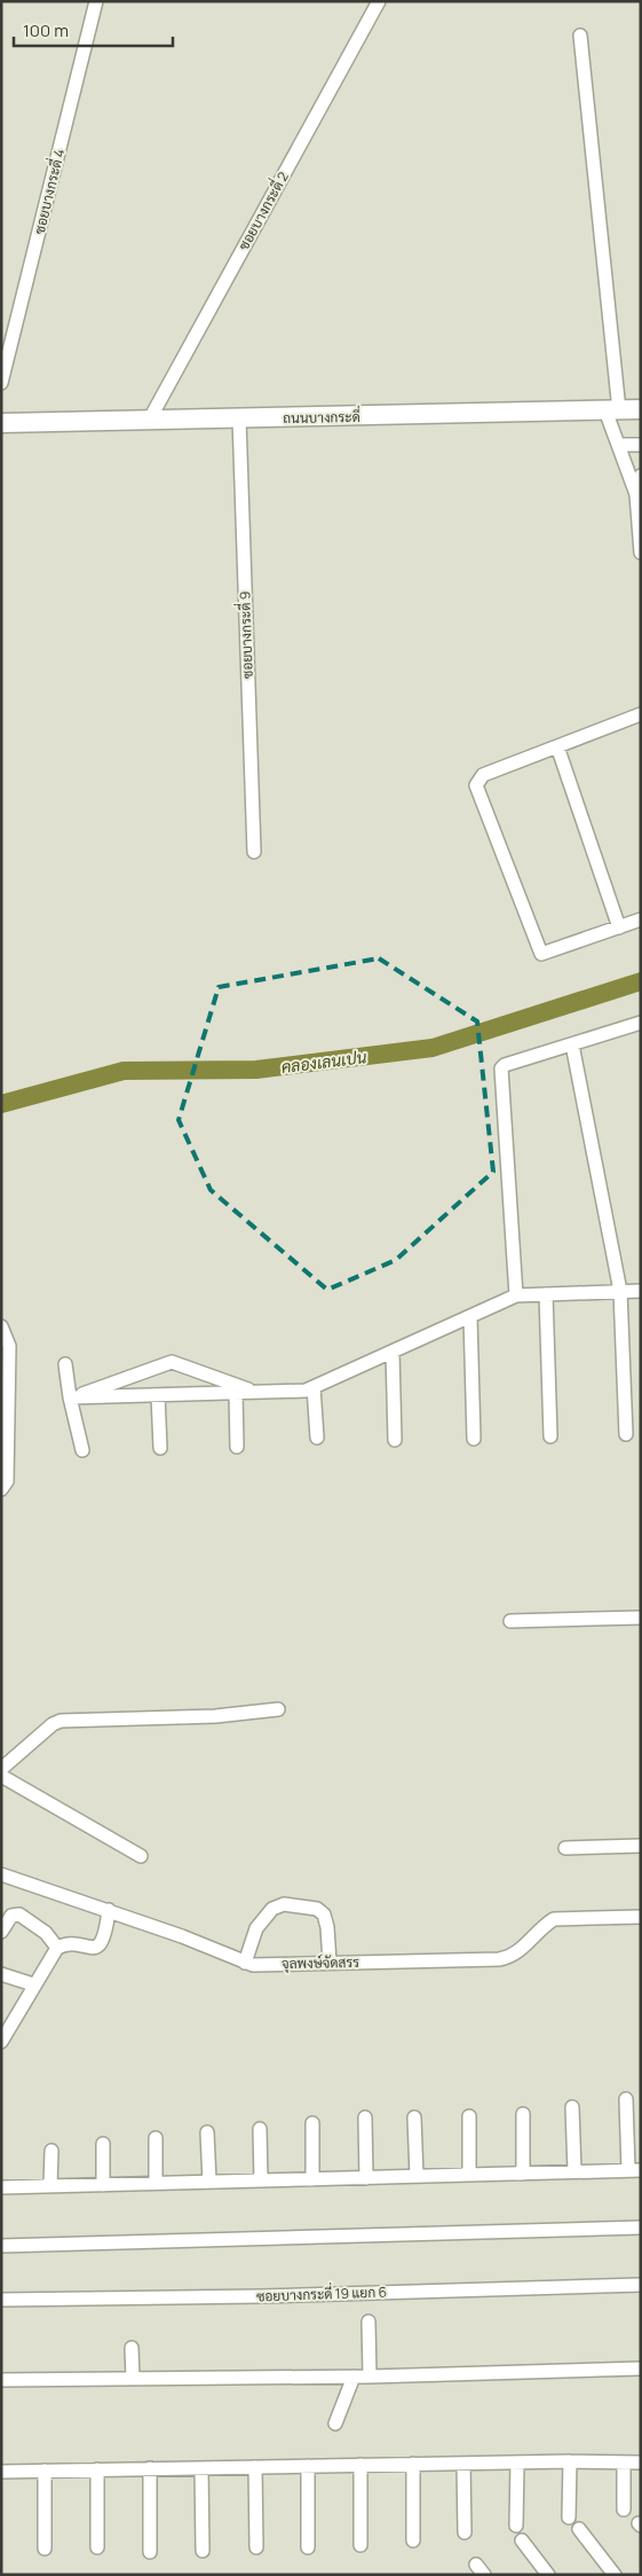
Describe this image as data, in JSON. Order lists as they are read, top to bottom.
{
  "streets": {
    "street": [
      "ซอยบางกระดี่ 4",
      "ซอยบางกระดี่ 2",
      "ถนนบางกระดี่",
      "ซอยบางกระดี่ 9",
      "จุลพงษ์จัดสรร",
      "ซอยบางกระดี่ 19 แยก 6"
    ]
  },
  "crossings": [
    ["ซอยบางกระดี่ 2", "ถนนบางกระดี่"],
    ["ถนนบางกระดี่", "ซอยบางกระดี่ 9"]
  ],
  "water": ["คลองเลนเปน"],
  "scale_bar": "100 m"
}
